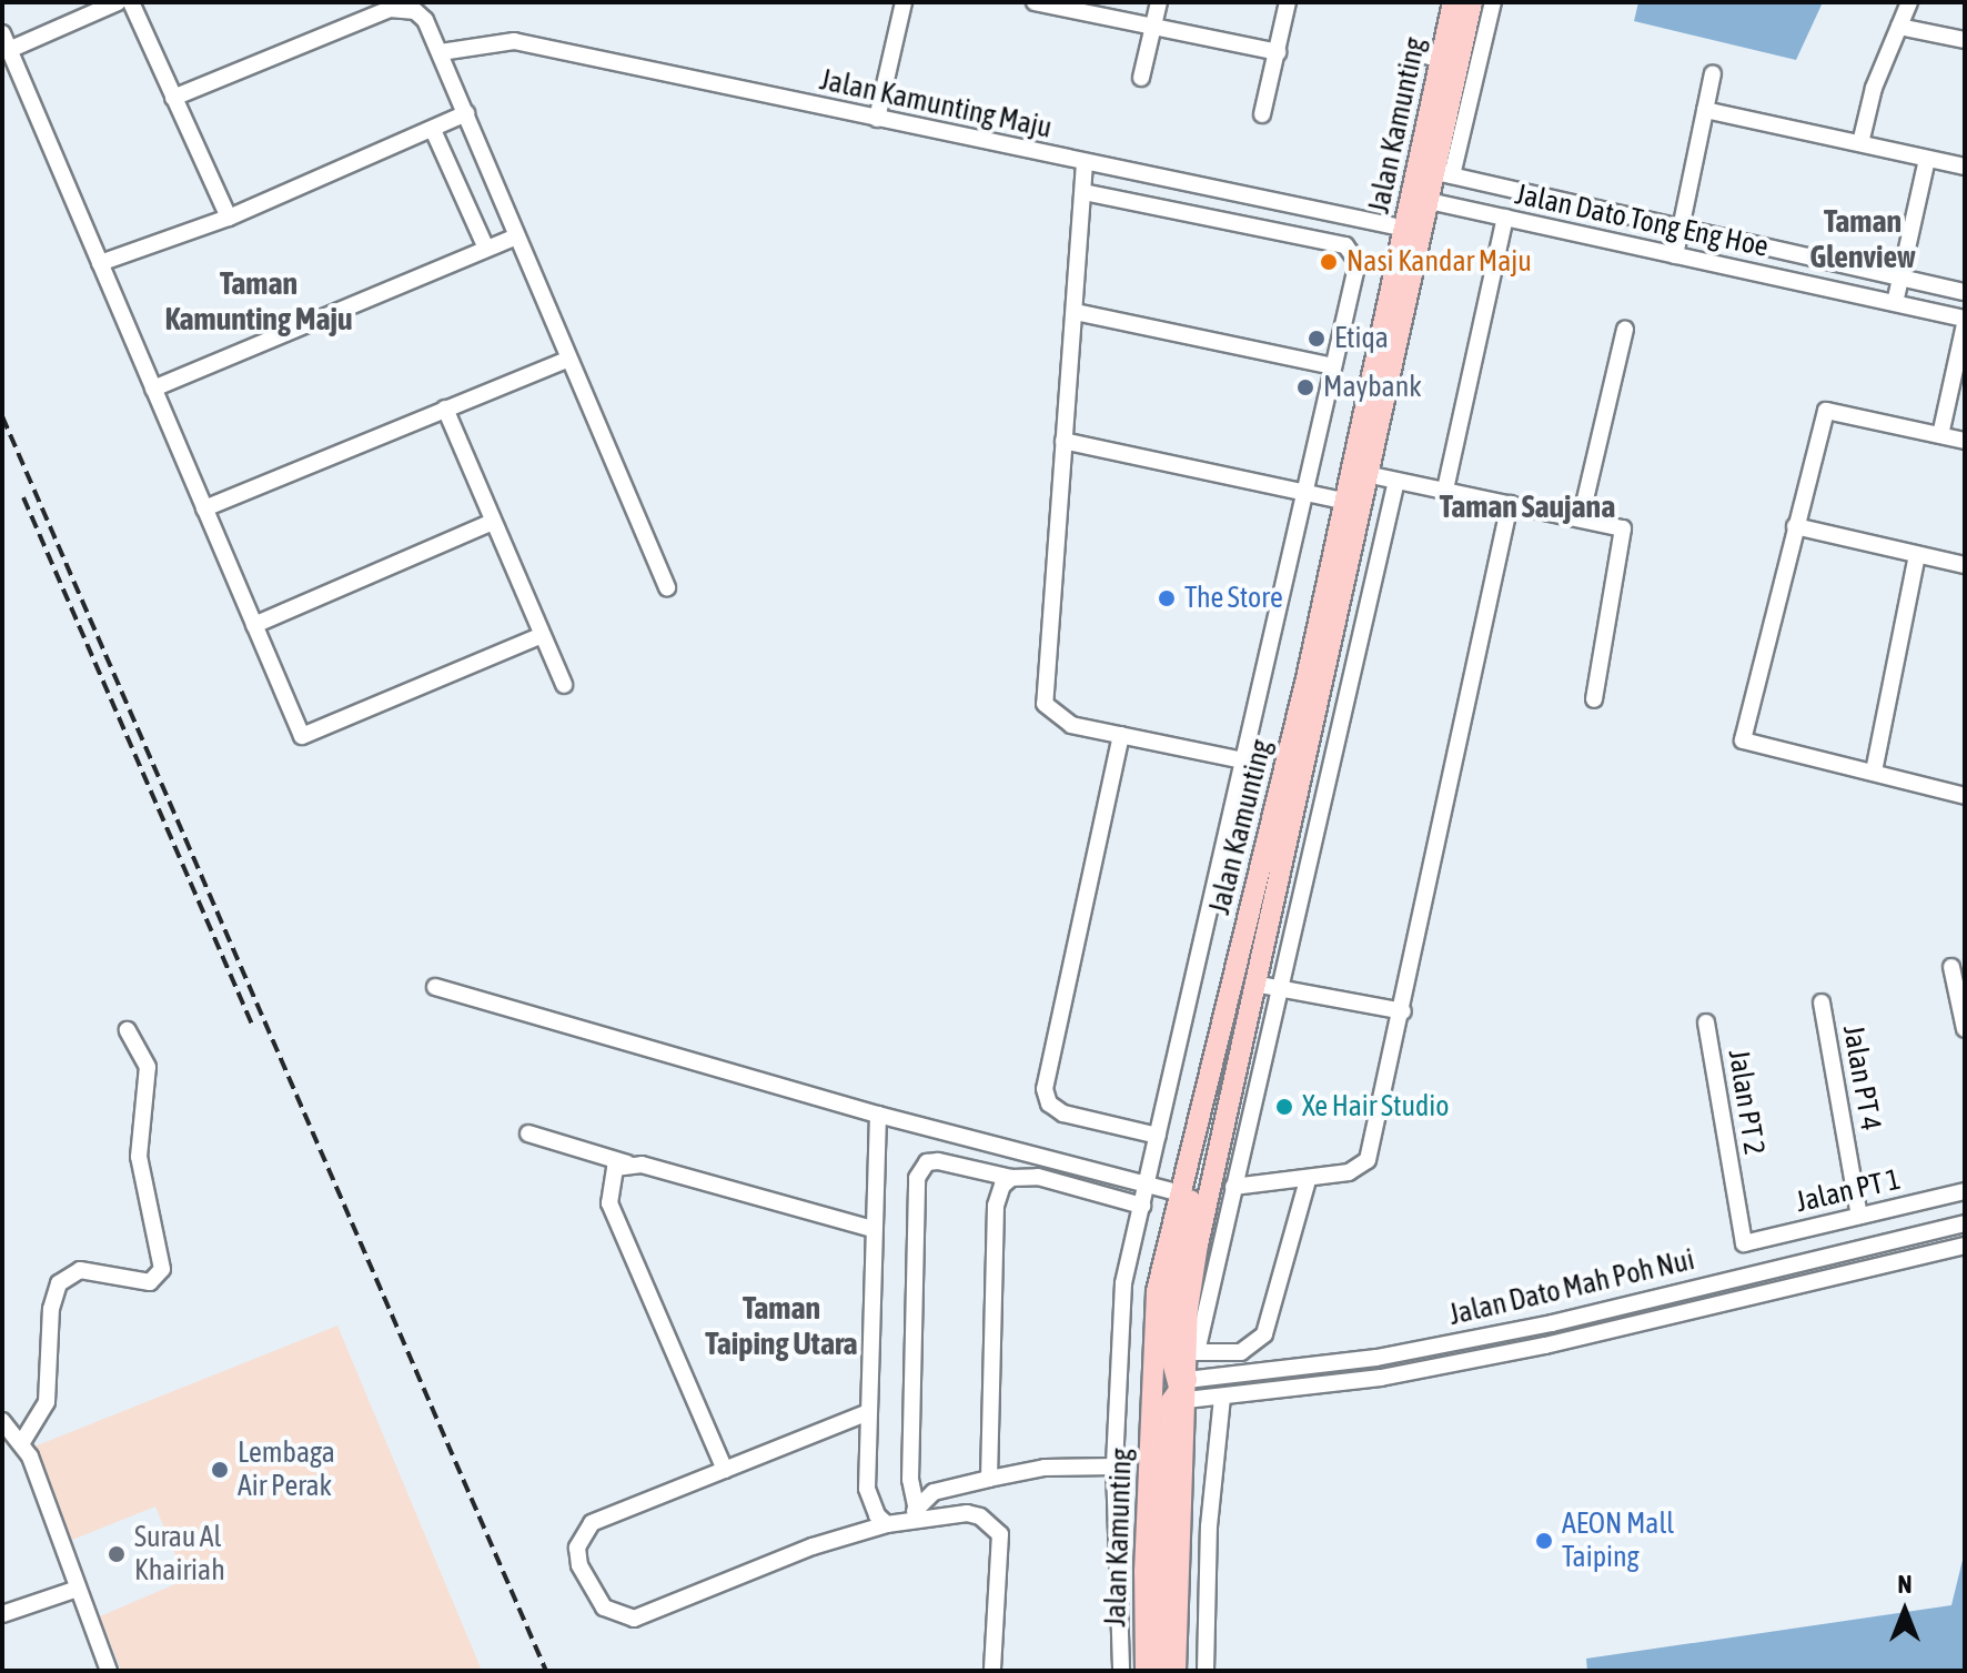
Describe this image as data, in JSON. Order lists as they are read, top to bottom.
{
  "streets": {
    "main road": ["Jalan Kamunting"],
    "street": [
      "Jalan Kamunting Maju",
      "Jalan Dato Tong Eng Hoe",
      "Jalan PT 4",
      "Jalan PT 2",
      "Jalan PT 1",
      "Jalan Dato Mah Poh Nui"
    ]
  },
  "crossings": [
    ["Jalan Kamunting Maju", "Jalan Kamunting"],
    ["Jalan Kamunting", "Jalan Dato Tong Eng Hoe"],
    ["Jalan Kamunting", "Jalan Dato Mah Poh Nui"],
    ["Jalan PT 4", "Jalan PT 1"],
    ["Jalan PT 2", "Jalan PT 1"]
  ],
  "districts": [
    "Taman Glenview",
    "Taman Kamunting Maju",
    "Taman Saujana",
    "Taman Taiping Utara"
  ],
  "places": [
    "Nasi Kandar Maju",
    "Etiqa",
    "Maybank",
    "The Store",
    "Xe Hair Studio",
    "Lembaga Air Perak",
    "AEON Mall Taiping",
    "Surau Al Khairiah"
  ],
  "north": "top"
}
